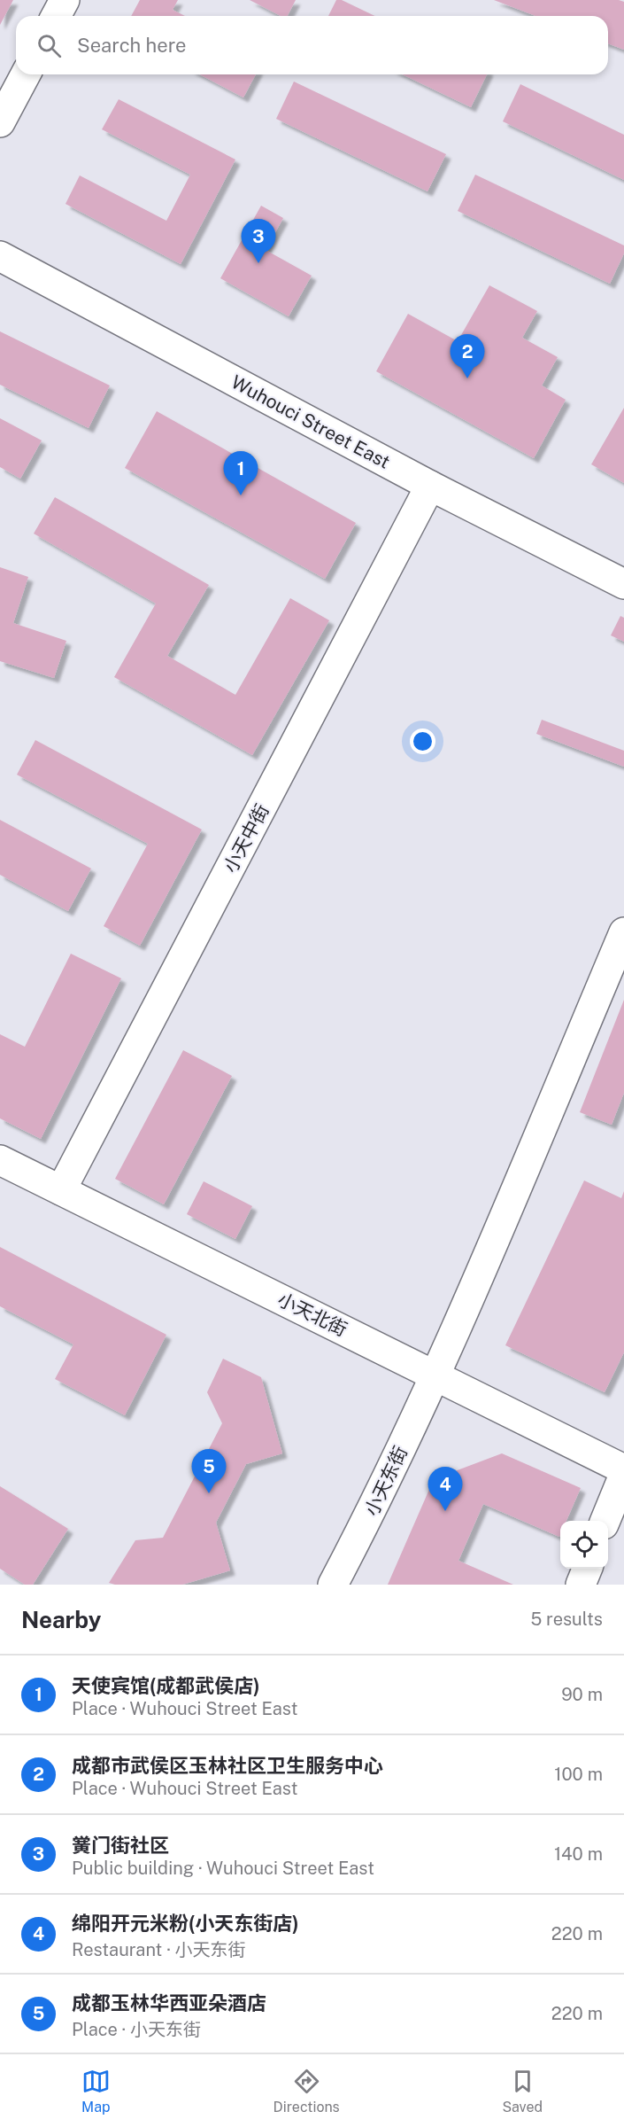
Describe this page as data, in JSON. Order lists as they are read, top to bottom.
{
  "streets": {
    "street": [
      "Wuhouci Street East",
      "小天中街",
      "小天北街",
      "小天东街"
    ]
  },
  "crossings": [
    ["Wuhouci Street East", "小天中街"],
    ["小天中街", "小天北街"],
    ["小天北街", "小天东街"]
  ],
  "page": {
    "search": "Search here",
    "pins": [
      "3",
      "2",
      "1",
      "5",
      "4"
    ],
    "heading": ["Nearby", "5 results"],
    "list": [
      {
        "mark": "1",
        "name": "天使宾馆(成都武侯店)",
        "note": "Place · Wuhouci Street East",
        "value": "90 m"
      },
      {
        "mark": "2",
        "name": "成都市武侯区玉林社区卫生服务中心",
        "note": "Place · Wuhouci Street East",
        "value": "100 m"
      },
      {
        "mark": "3",
        "name": "黉门街社区",
        "note": "Public building · Wuhouci Street East",
        "value": "140 m"
      },
      {
        "mark": "4",
        "name": "绵阳开元米粉(小天东街店)",
        "note": "Restaurant · 小天东街",
        "value": "220 m"
      },
      {
        "mark": "5",
        "name": "成都玉林华西亚朵酒店",
        "note": "Place · 小天东街",
        "value": "220 m"
      }
    ],
    "nav": ["Map", "Directions", "Saved"]
  }
}
